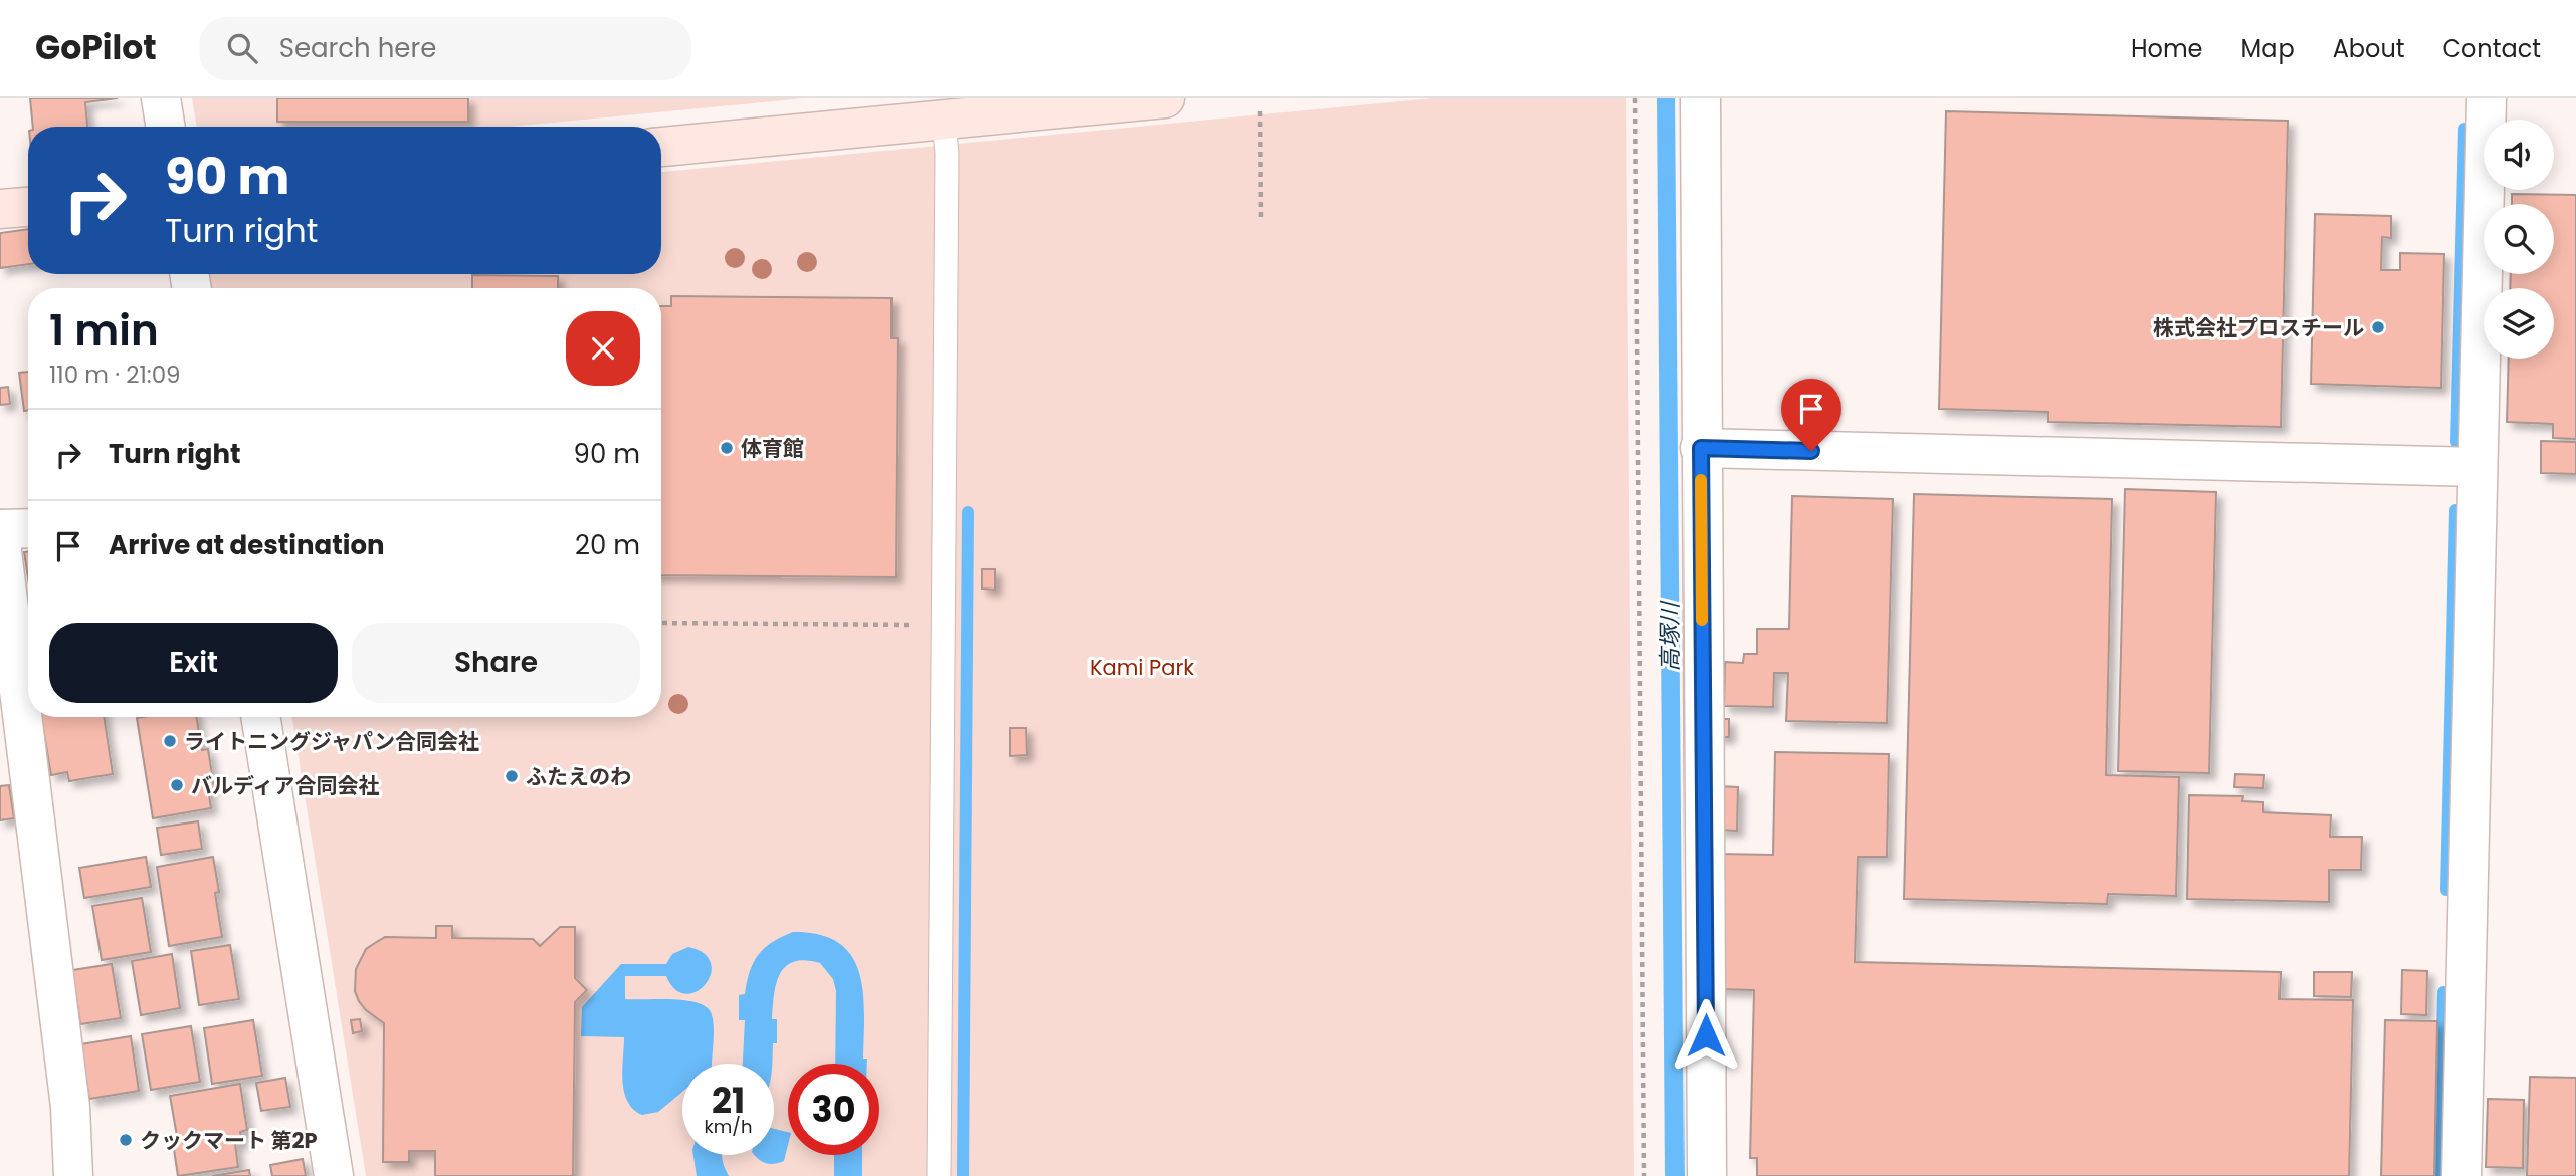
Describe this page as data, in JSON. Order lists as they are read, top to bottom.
{
  "water": ["高塚川"],
  "parks": ["Kami Park"],
  "places": [
    "株式会社プロスチール",
    "体育館",
    "ライトニングジャパン合同会社",
    "ふたえのわ",
    "バルディア合同会社",
    "クックマート 第2P"
  ],
  "page": {
    "header": "GoPilot",
    "search": "Search here",
    "nav": [
      "Home",
      "Map",
      "About",
      "Contact"
    ],
    "turn": ["90 m", "Turn right"],
    "heading": ["1 min", "110 m · 21:09"],
    "list": [
      {
        "name": "Turn right",
        "value": "90 m"
      },
      {
        "name": "Arrive at destination",
        "value": "20 m"
      }
    ],
    "buttons": ["Exit", "Share"],
    "speed": "21 km/h",
    "limit": "30"
  }
}
